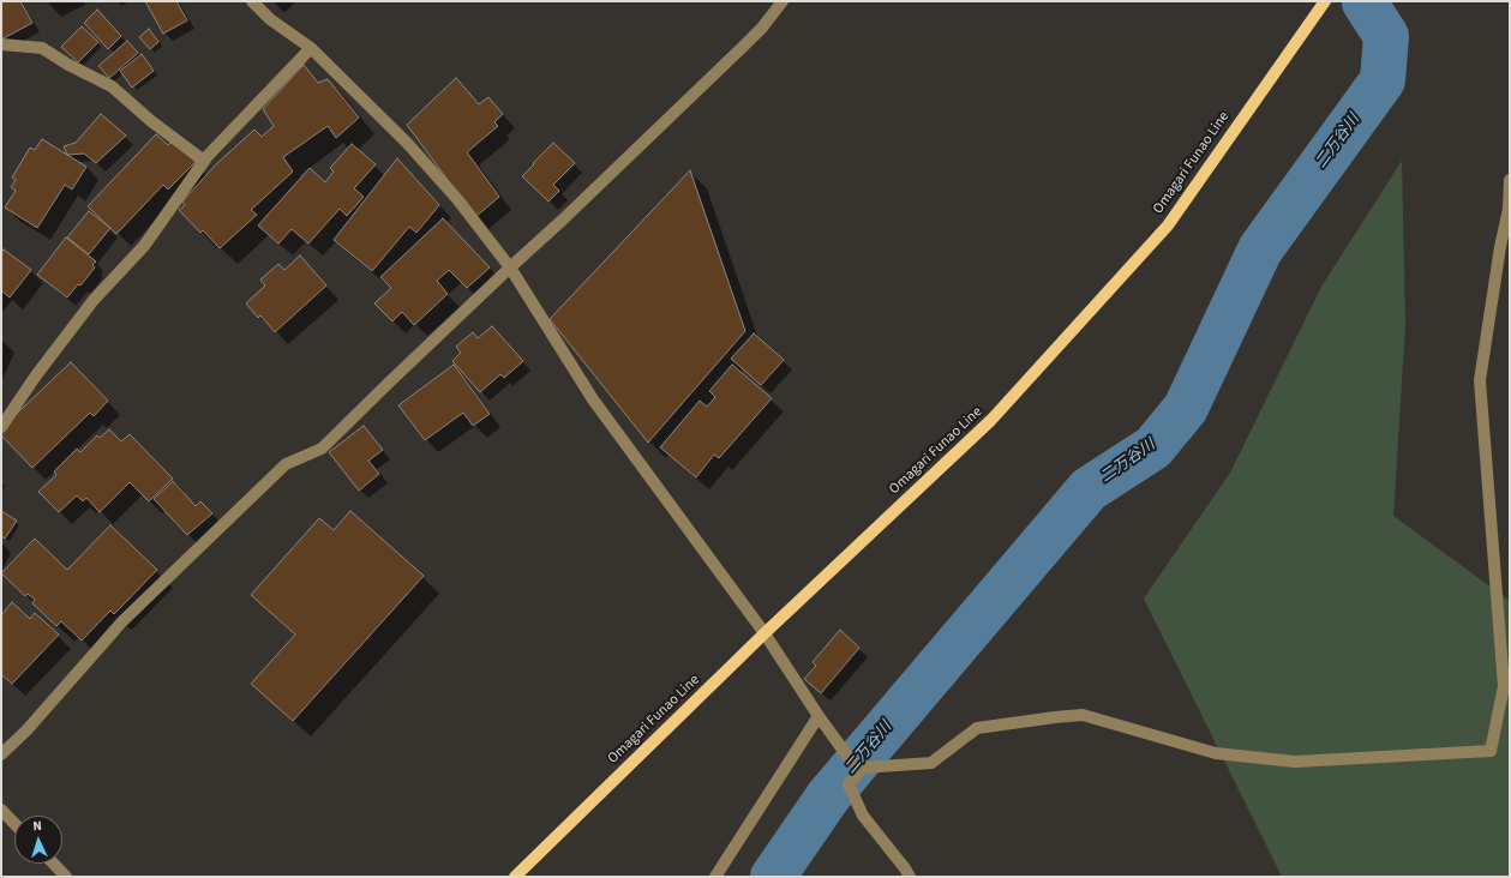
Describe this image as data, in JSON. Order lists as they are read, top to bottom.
{
  "streets": {
    "main road": ["Omagari Funao Line"]
  },
  "water": ["二万谷川"],
  "north": "top"
}
